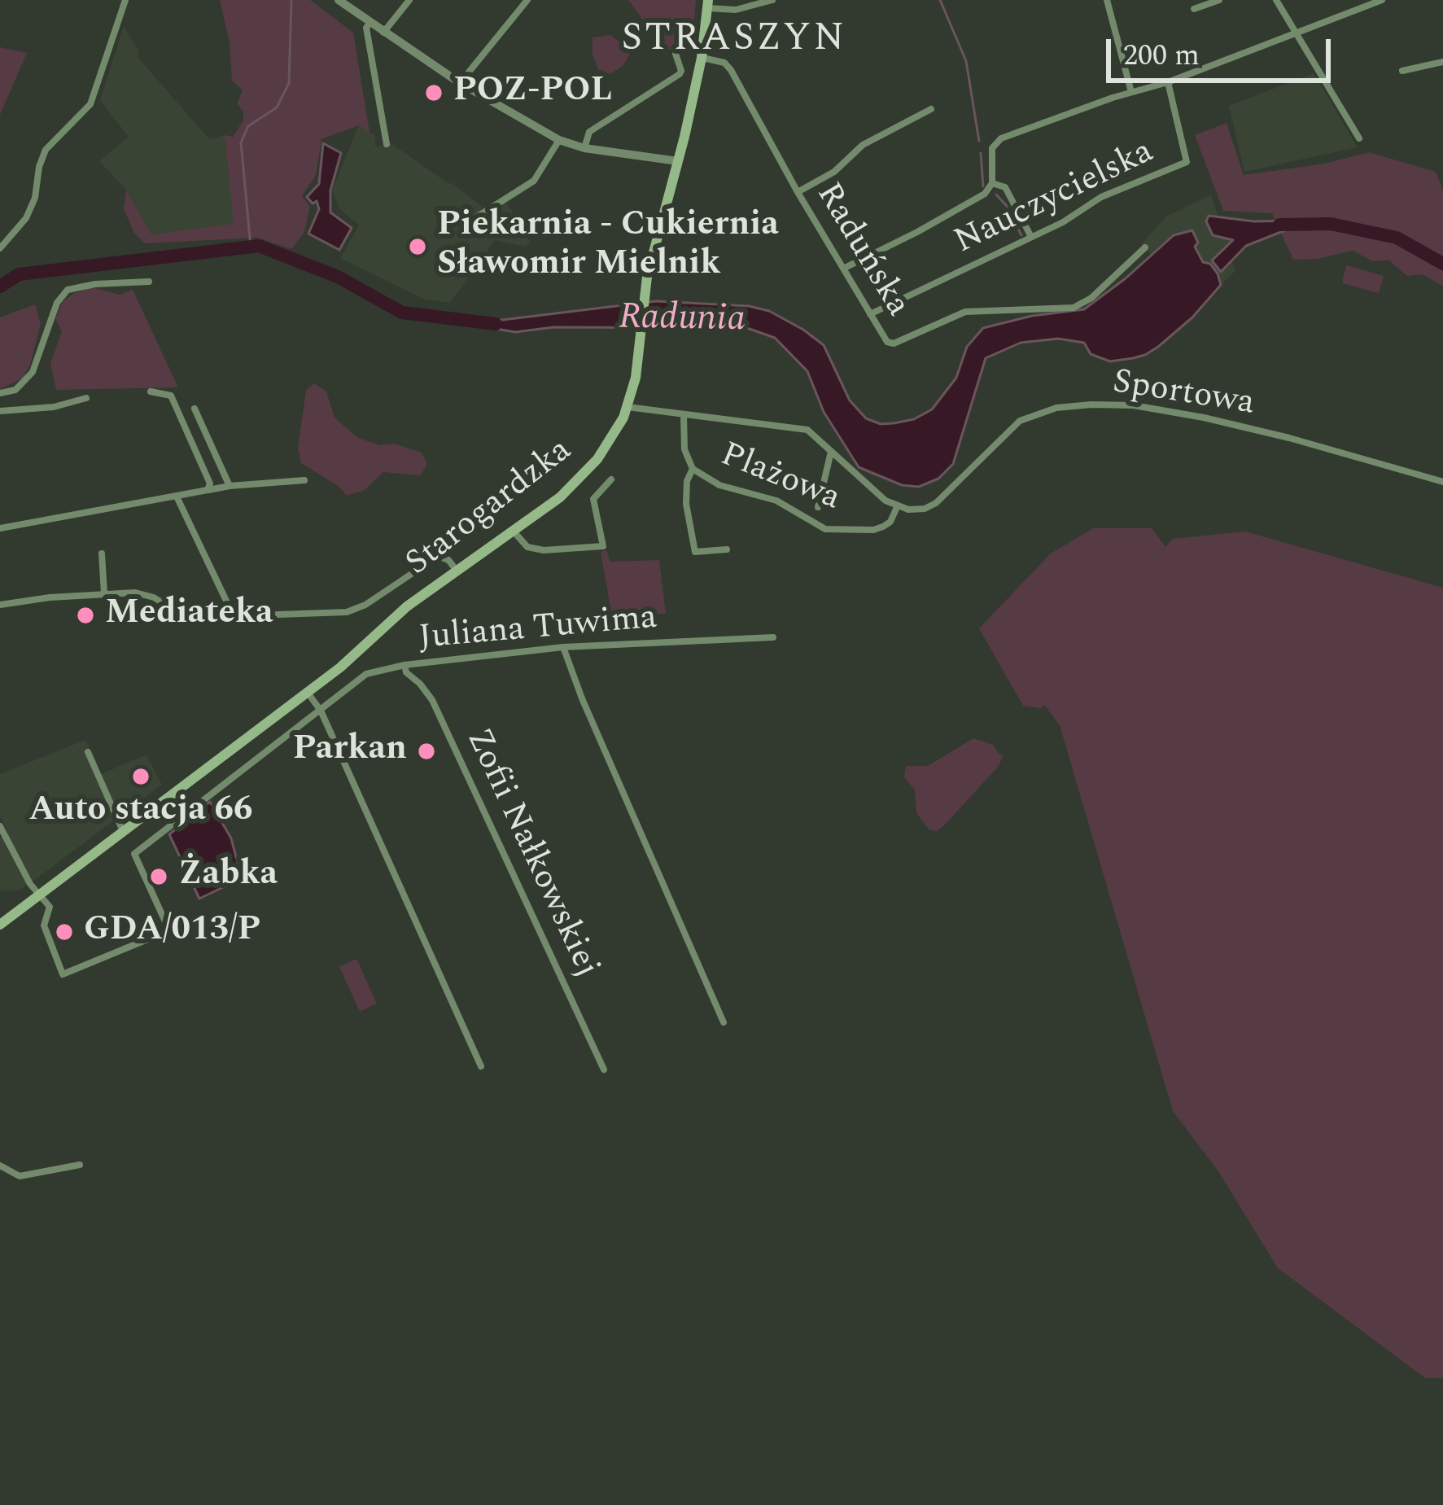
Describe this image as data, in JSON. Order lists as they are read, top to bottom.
{
  "streets": {
    "main road": ["Starogardzka"],
    "street": [
      "Nauczycielska",
      "Raduńska",
      "Sportowa",
      "Plażowa",
      "Juliana Tuwima",
      "Zofii Nałkowskiej"
    ]
  },
  "crossings": [
    ["Nauczycielska", "Raduńska"],
    ["Raduńska", "Starogardzka"],
    ["Sportowa", "Plażowa"],
    ["Plażowa", "Starogardzka"],
    ["Starogardzka", "Juliana Tuwima"],
    ["Juliana Tuwima", "Zofii Nałkowskiej"]
  ],
  "districts": ["STRASZYN"],
  "water": ["Radunia"],
  "places": [
    "POZ-POL",
    "Piekarnia - Cukiernia Sławomir Mielnik",
    "Mediateka",
    "Parkan",
    "Auto stacja 66",
    "Żabka",
    "GDA/013/P"
  ],
  "scale_bar": "200 m"
}
